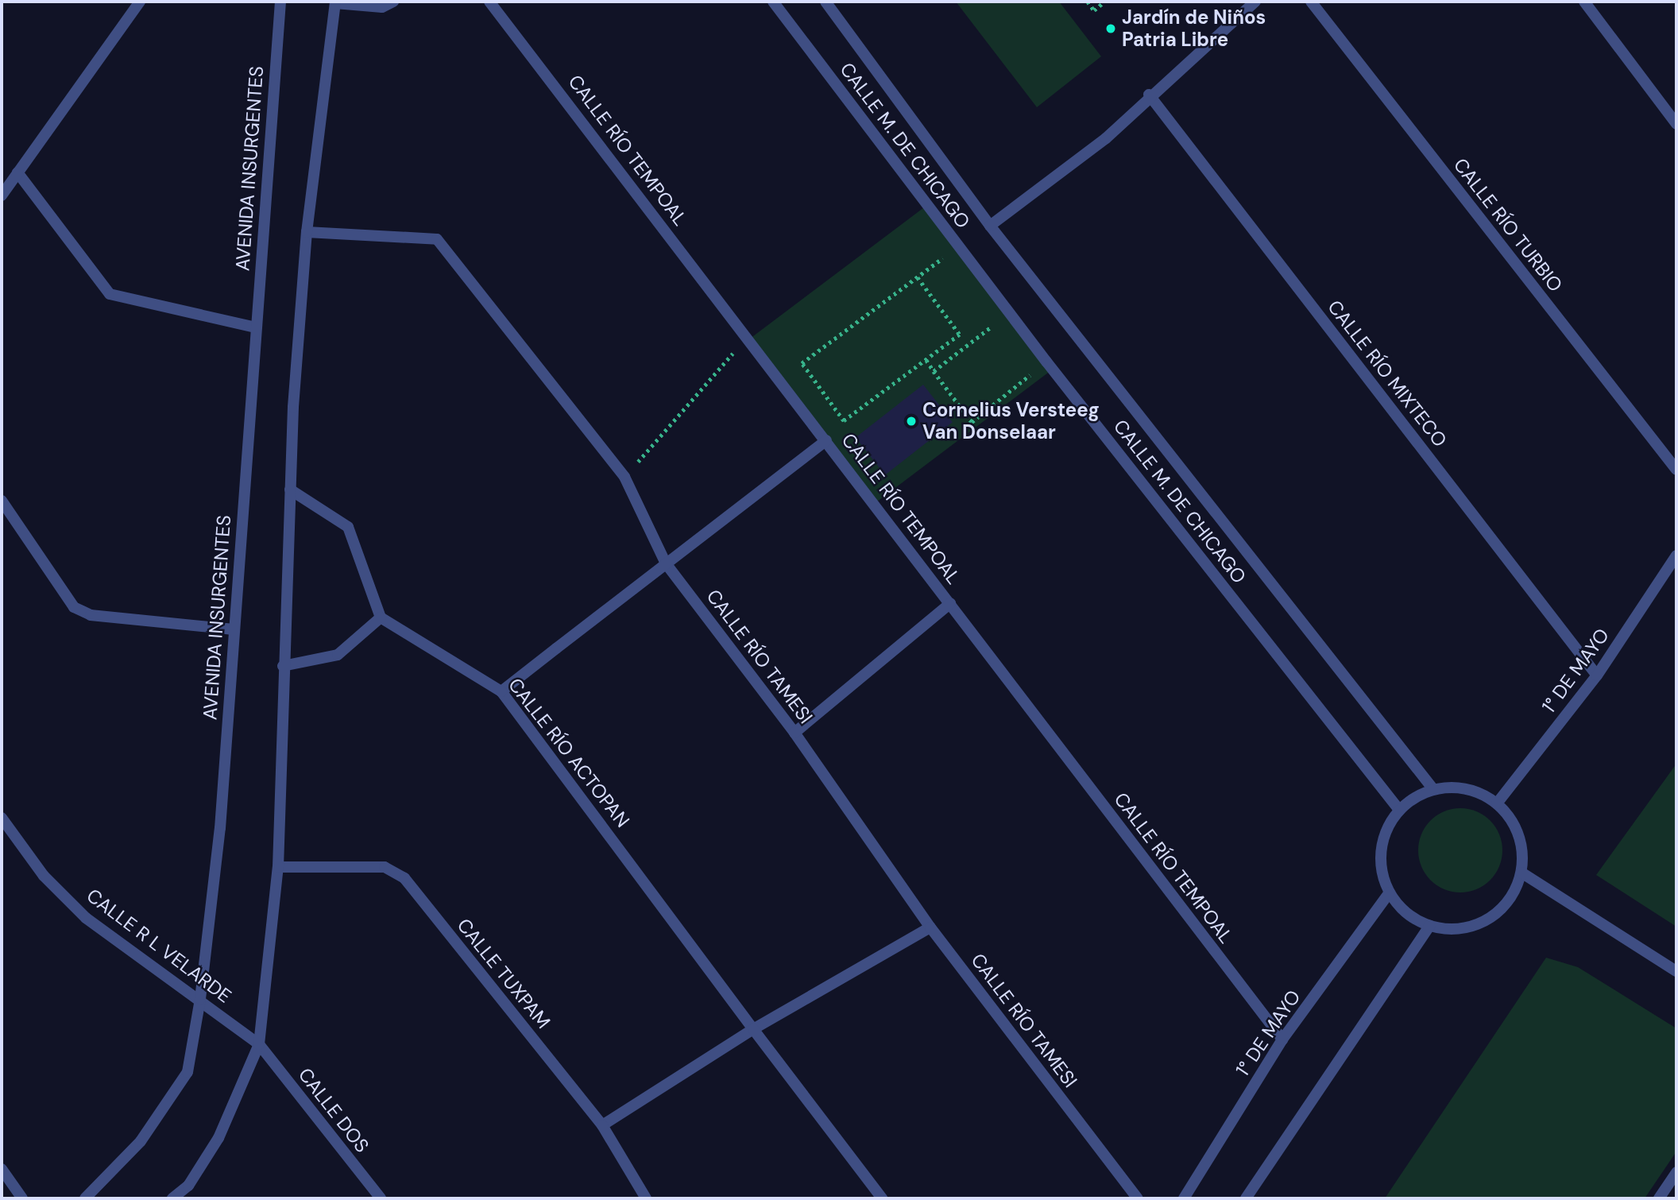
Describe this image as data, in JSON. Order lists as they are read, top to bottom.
{
  "streets": {
    "street": [
      "CALLE M. DE CHICAGO",
      "CALLE RÍO TEMPOAL",
      "AVENIDA INSURGENTES",
      "CALLE RÍO TURBIO",
      "CALLE RÍO MIXTECO",
      "CALLE RÍO TAMESI",
      "1° DE MAYO",
      "CALLE RÍO ACTOPAN",
      "CALLE R L VELARDE",
      "CALLE TUXPAM",
      "CALLE DOS"
    ]
  },
  "crossings": [
    ["CALLE M. DE CHICAGO", "1° DE MAYO"],
    ["CALLE RÍO TEMPOAL", "1° DE MAYO"],
    ["AVENIDA INSURGENTES", "CALLE R L VELARDE"],
    ["CALLE RÍO MIXTECO", "1° DE MAYO"],
    ["CALLE R L VELARDE", "CALLE DOS"]
  ],
  "places": ["Jardín de Niños Patria Libre", "Cornelius Versteeg Van Donselaar"]
}
